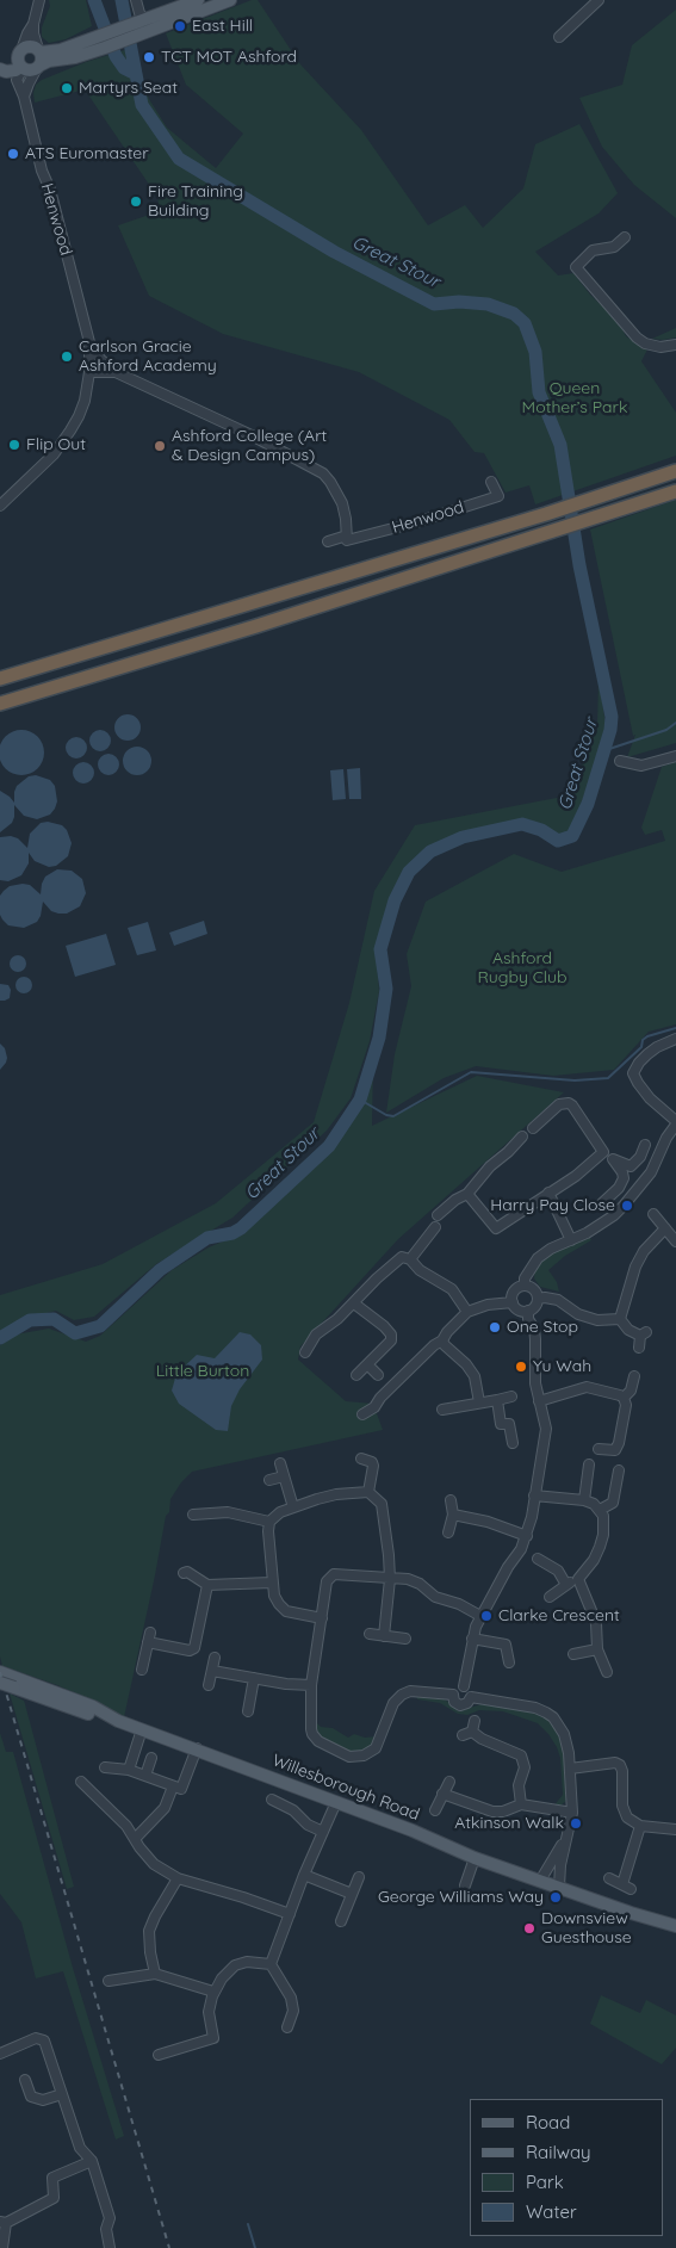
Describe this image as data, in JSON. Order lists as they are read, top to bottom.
{
  "streets": {
    "main road": ["Willesborough Road"],
    "street": ["Henwood"]
  },
  "water": ["Great Stour"],
  "parks": ["Queen Mother’s Park", "Ashford Rugby Club", "Little Burton"],
  "places": [
    "East Hill",
    "TCT MOT Ashford",
    "Martyrs Seat",
    "ATS Euromaster",
    "Fire Training Building",
    "Carlson Gracie Ashford Academy",
    "Flip Out",
    "Ashford College (Art & Design Campus)",
    "Harry Pay Close",
    "One Stop",
    "Yu Wah",
    "Clarke Crescent",
    "Atkinson Walk",
    "George Williams Way",
    "Downsview Guesthouse"
  ],
  "legend": [
    "Road",
    "Railway",
    "Park",
    "Water"
  ]
}
